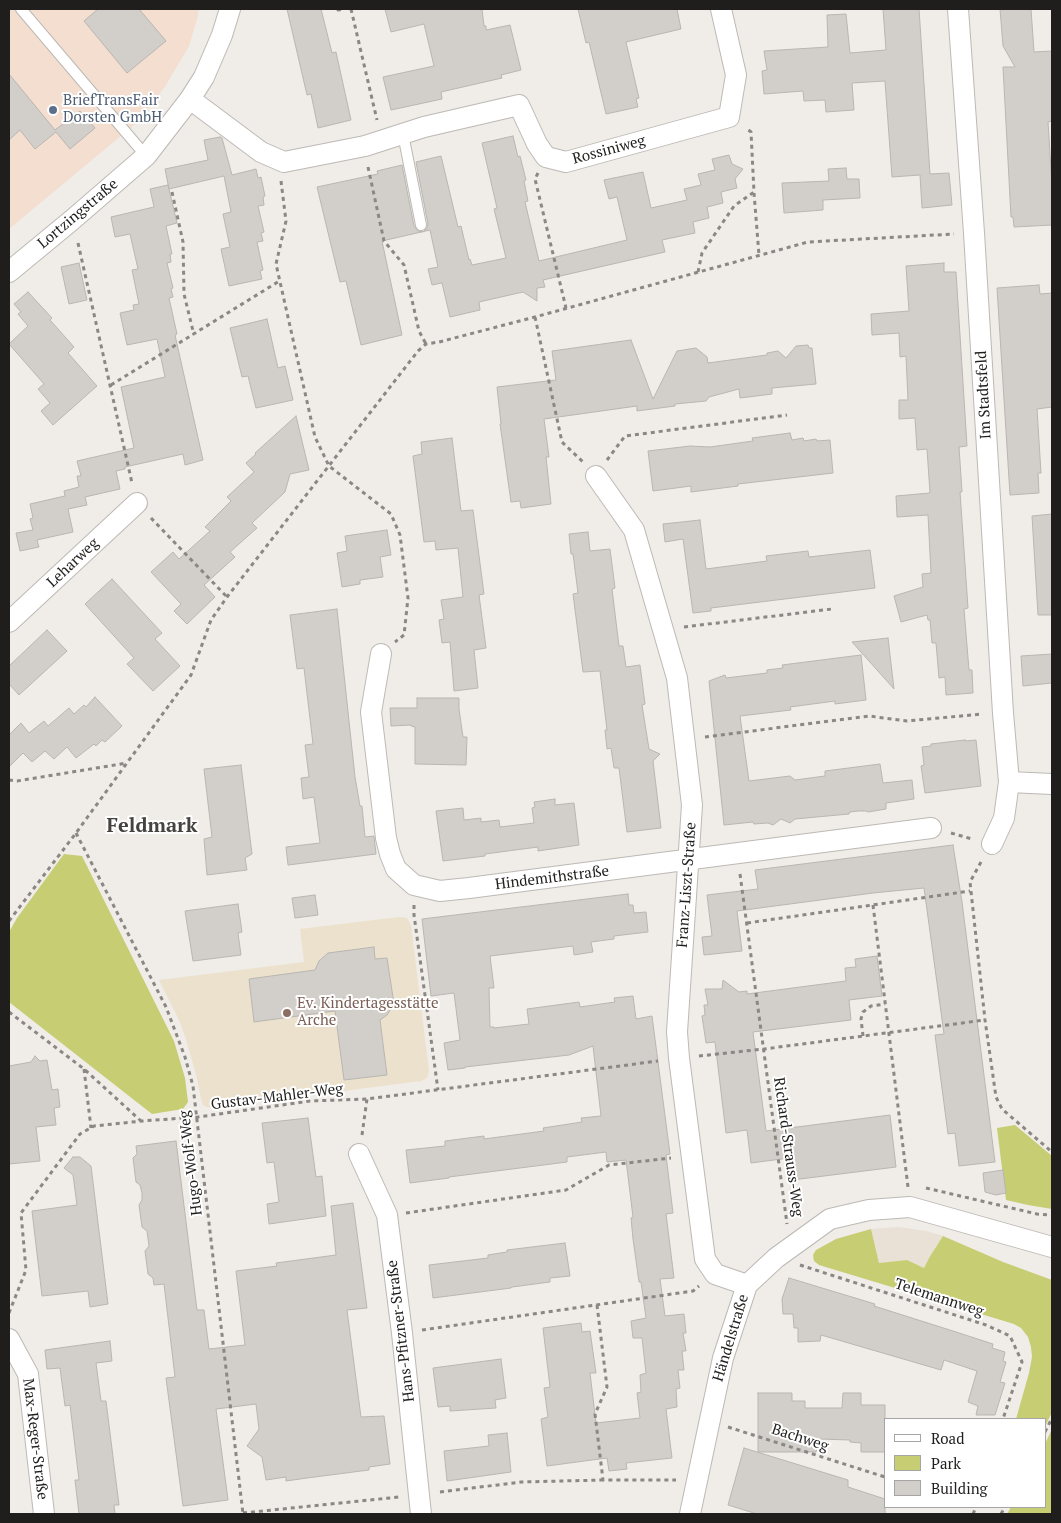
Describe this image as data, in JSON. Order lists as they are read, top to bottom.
{
  "streets": {
    "street": [
      "Rossiniweg",
      "Lortzingstraße",
      "Im Stadtsfeld",
      "Leharweg",
      "Hindemithstraße",
      "Franz-Liszt-Straße",
      "Hans-Pfitzner-Straße",
      "Händelstraße",
      "Max-Reger-Straße"
    ],
    "path": [
      "Gustav-Mahler-Weg",
      "Richard-Strauss-Weg",
      "Hugo-Wolf-Weg",
      "Telemannweg",
      "Bachweg"
    ]
  },
  "crossings": [
    ["Hindemithstraße", "Franz-Liszt-Straße"],
    ["Hindemithstraße", "Richard-Strauss-Weg"],
    ["Franz-Liszt-Straße", "Gustav-Mahler-Weg"],
    ["Gustav-Mahler-Weg", "Hugo-Wolf-Weg"],
    ["Richard-Strauss-Weg", "Telemannweg"],
    ["Richard-Strauss-Weg", "Händelstraße"],
    ["Telemannweg", "Händelstraße"],
    ["Händelstraße", "Bachweg"]
  ],
  "districts": ["Feldmark"],
  "places": ["BriefTransFair Dorsten GmbH", "Ev. Kindertagesstätte Arche"],
  "legend": ["Road", "Park", "Building"]
}
